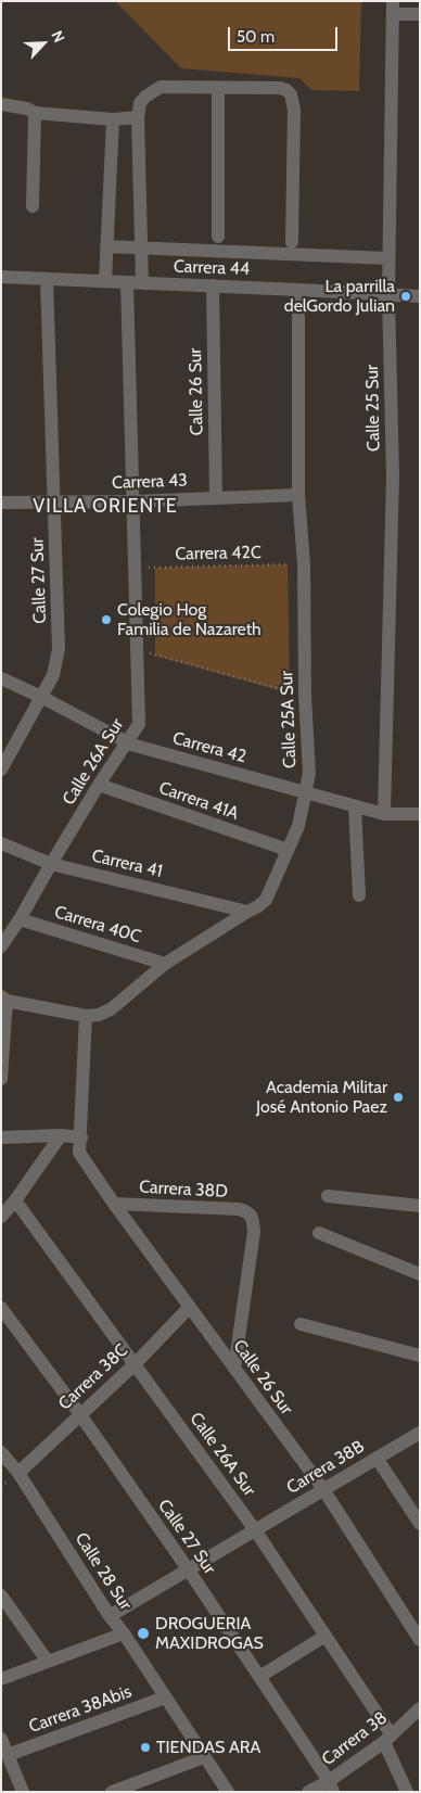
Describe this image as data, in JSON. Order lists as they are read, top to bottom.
{
  "streets": {
    "street": [
      "Carrera 44",
      "Calle 26 Sur",
      "Calle 25 Sur",
      "Carrera 43",
      "Calle 27 Sur",
      "Calle 25A Sur",
      "Carrera 42",
      "Calle 26A Sur",
      "Carrera 41A",
      "Carrera 41",
      "Carrera 40C",
      "Carrera 38D",
      "Carrera 38C",
      "Carrera 38B",
      "Calle 28 Sur",
      "Carrera 38Abis",
      "Carrera 38"
    ],
    "path": ["Carrera 42C"]
  },
  "crossings": [
    ["Carrera 44", "Calle 26 Sur"],
    ["Carrera 44", "Calle 25 Sur"],
    ["Carrera 44", "Calle 27 Sur"],
    ["Carrera 44", "Calle 25A Sur"],
    ["Carrera 44", "Calle 26A Sur"],
    ["Calle 26 Sur", "Carrera 43"],
    ["Calle 26 Sur", "Carrera 38D"],
    ["Calle 26 Sur", "Carrera 38C"],
    ["Calle 26 Sur", "Carrera 38B"],
    ["Calle 25 Sur", "Carrera 42"],
    ["Carrera 43", "Calle 27 Sur"],
    ["Carrera 43", "Calle 25A Sur"],
    ["Carrera 43", "Calle 26A Sur"],
    ["Carrera 42C", "Calle 25A Sur"],
    ["Carrera 42C", "Calle 26A Sur"],
    ["Calle 27 Sur", "Carrera 42"],
    ["Calle 27 Sur", "Carrera 38C"],
    ["Calle 27 Sur", "Carrera 38B"],
    ["Calle 27 Sur", "Carrera 38"],
    ["Calle 25A Sur", "Carrera 42"],
    ["Calle 25A Sur", "Carrera 41A"],
    ["Calle 25A Sur", "Carrera 41"],
    ["Calle 25A Sur", "Carrera 40C"],
    ["Carrera 42", "Calle 26A Sur"],
    ["Calle 26A Sur", "Carrera 41A"],
    ["Calle 26A Sur", "Carrera 41"],
    ["Calle 26A Sur", "Carrera 40C"],
    ["Calle 26A Sur", "Carrera 38C"],
    ["Calle 26A Sur", "Carrera 38B"],
    ["Calle 26A Sur", "Carrera 38"],
    ["Carrera 38C", "Calle 28 Sur"],
    ["Carrera 38B", "Calle 28 Sur"],
    ["Calle 28 Sur", "Carrera 38Abis"]
  ],
  "districts": ["VILLA ORIENTE"],
  "places": [
    "La parrilla delGordo Julian",
    "Colegio Hog Familia de Nazareth",
    "Academia Militar José Antonio Paez",
    "DROGUERIA MAXIDROGAS",
    "TIENDAS ARA"
  ],
  "scale_bar": "50 m",
  "north": "top right"
}
